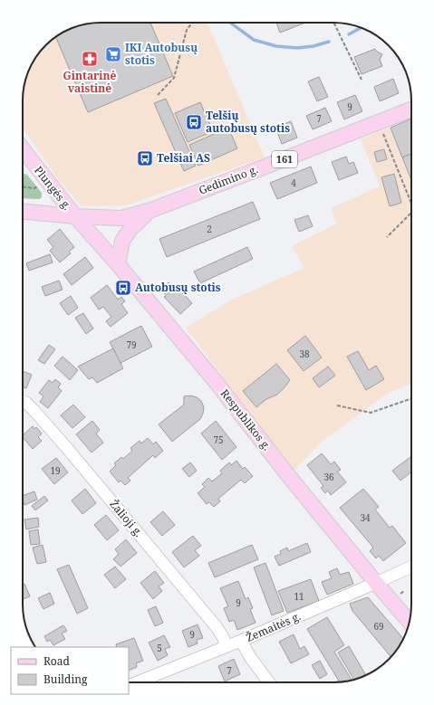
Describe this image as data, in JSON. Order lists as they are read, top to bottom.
{
  "streets": {
    "main road": [
      "161",
      "Gedimino g.",
      "Plungės g.",
      "Respublikos g."
    ],
    "street": ["Žalioji g.", "Žemaitės g."]
  },
  "crossings": [
    ["Gedimino g.", "Plungės g."],
    ["Gedimino g.", "Respublikos g."],
    ["Plungės g.", "Respublikos g."],
    ["Respublikos g.", "Žemaitės g."],
    ["Žalioji g.", "Žemaitės g."]
  ],
  "places": {
    "supermarket": ["IKI Autobusų stotis"],
    "pharmacy": ["Gintarinė vaistinė"],
    "bus stop": ["Telšių autobusų stotis", "Telšiai AS", "Autobusų stotis"]
  },
  "house_numbers": [
    "9",
    "7",
    "4",
    "2",
    "79",
    "38",
    "75",
    "19",
    "36",
    "34",
    "11",
    "9",
    "69",
    "9",
    "5",
    "7"
  ],
  "legend": ["Road", "Building"]
}
